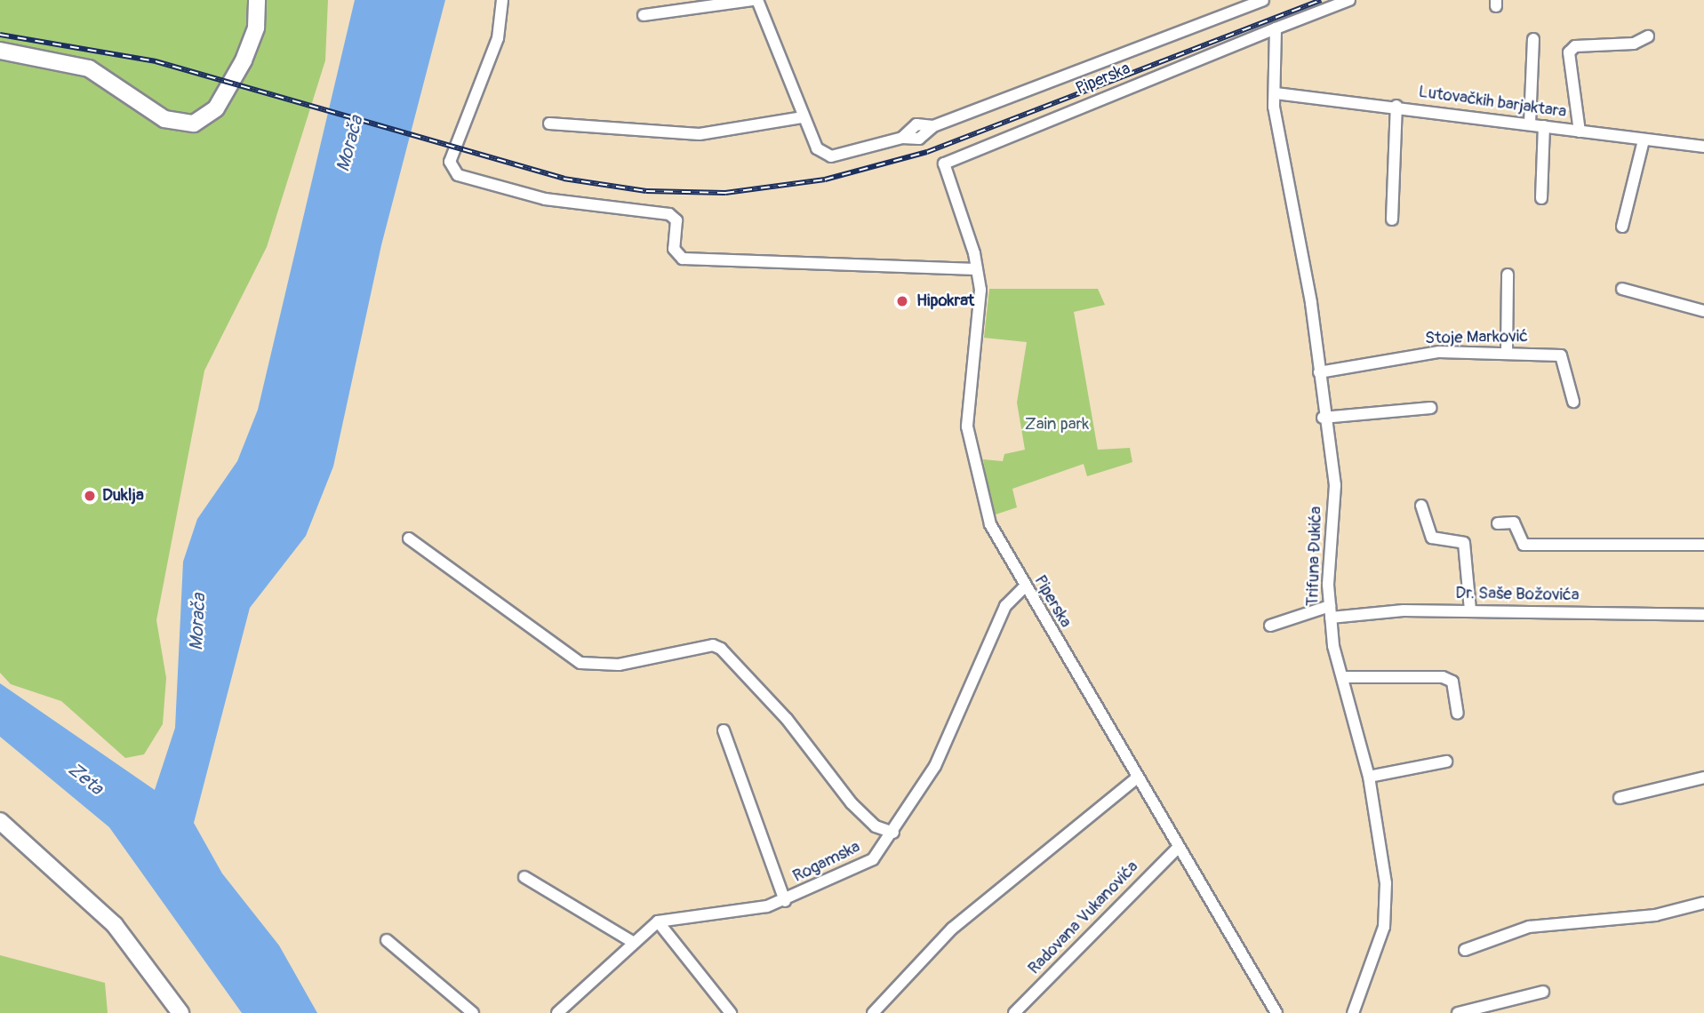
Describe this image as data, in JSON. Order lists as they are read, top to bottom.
{
  "streets": {
    "street": [
      "Piperska",
      "Lutovačkih barjaktara",
      "Stoje Marković",
      "Trifuna Đukića",
      "Dr. Saše Božovića",
      "Rogamska",
      "Radovana Vukanovića"
    ]
  },
  "crossings": [
    ["Piperska", "Trifuna Đukića"],
    ["Piperska", "Rogamska"],
    ["Piperska", "Radovana Vukanovića"],
    ["Lutovačkih barjaktara", "Trifuna Đukića"],
    ["Stoje Marković", "Trifuna Đukića"],
    ["Trifuna Đukića", "Dr. Saše Božovića"]
  ],
  "water": ["Morača", "Zeta"],
  "parks": ["Zain park"],
  "places": ["Hipokrat", "Duklja"]
}
